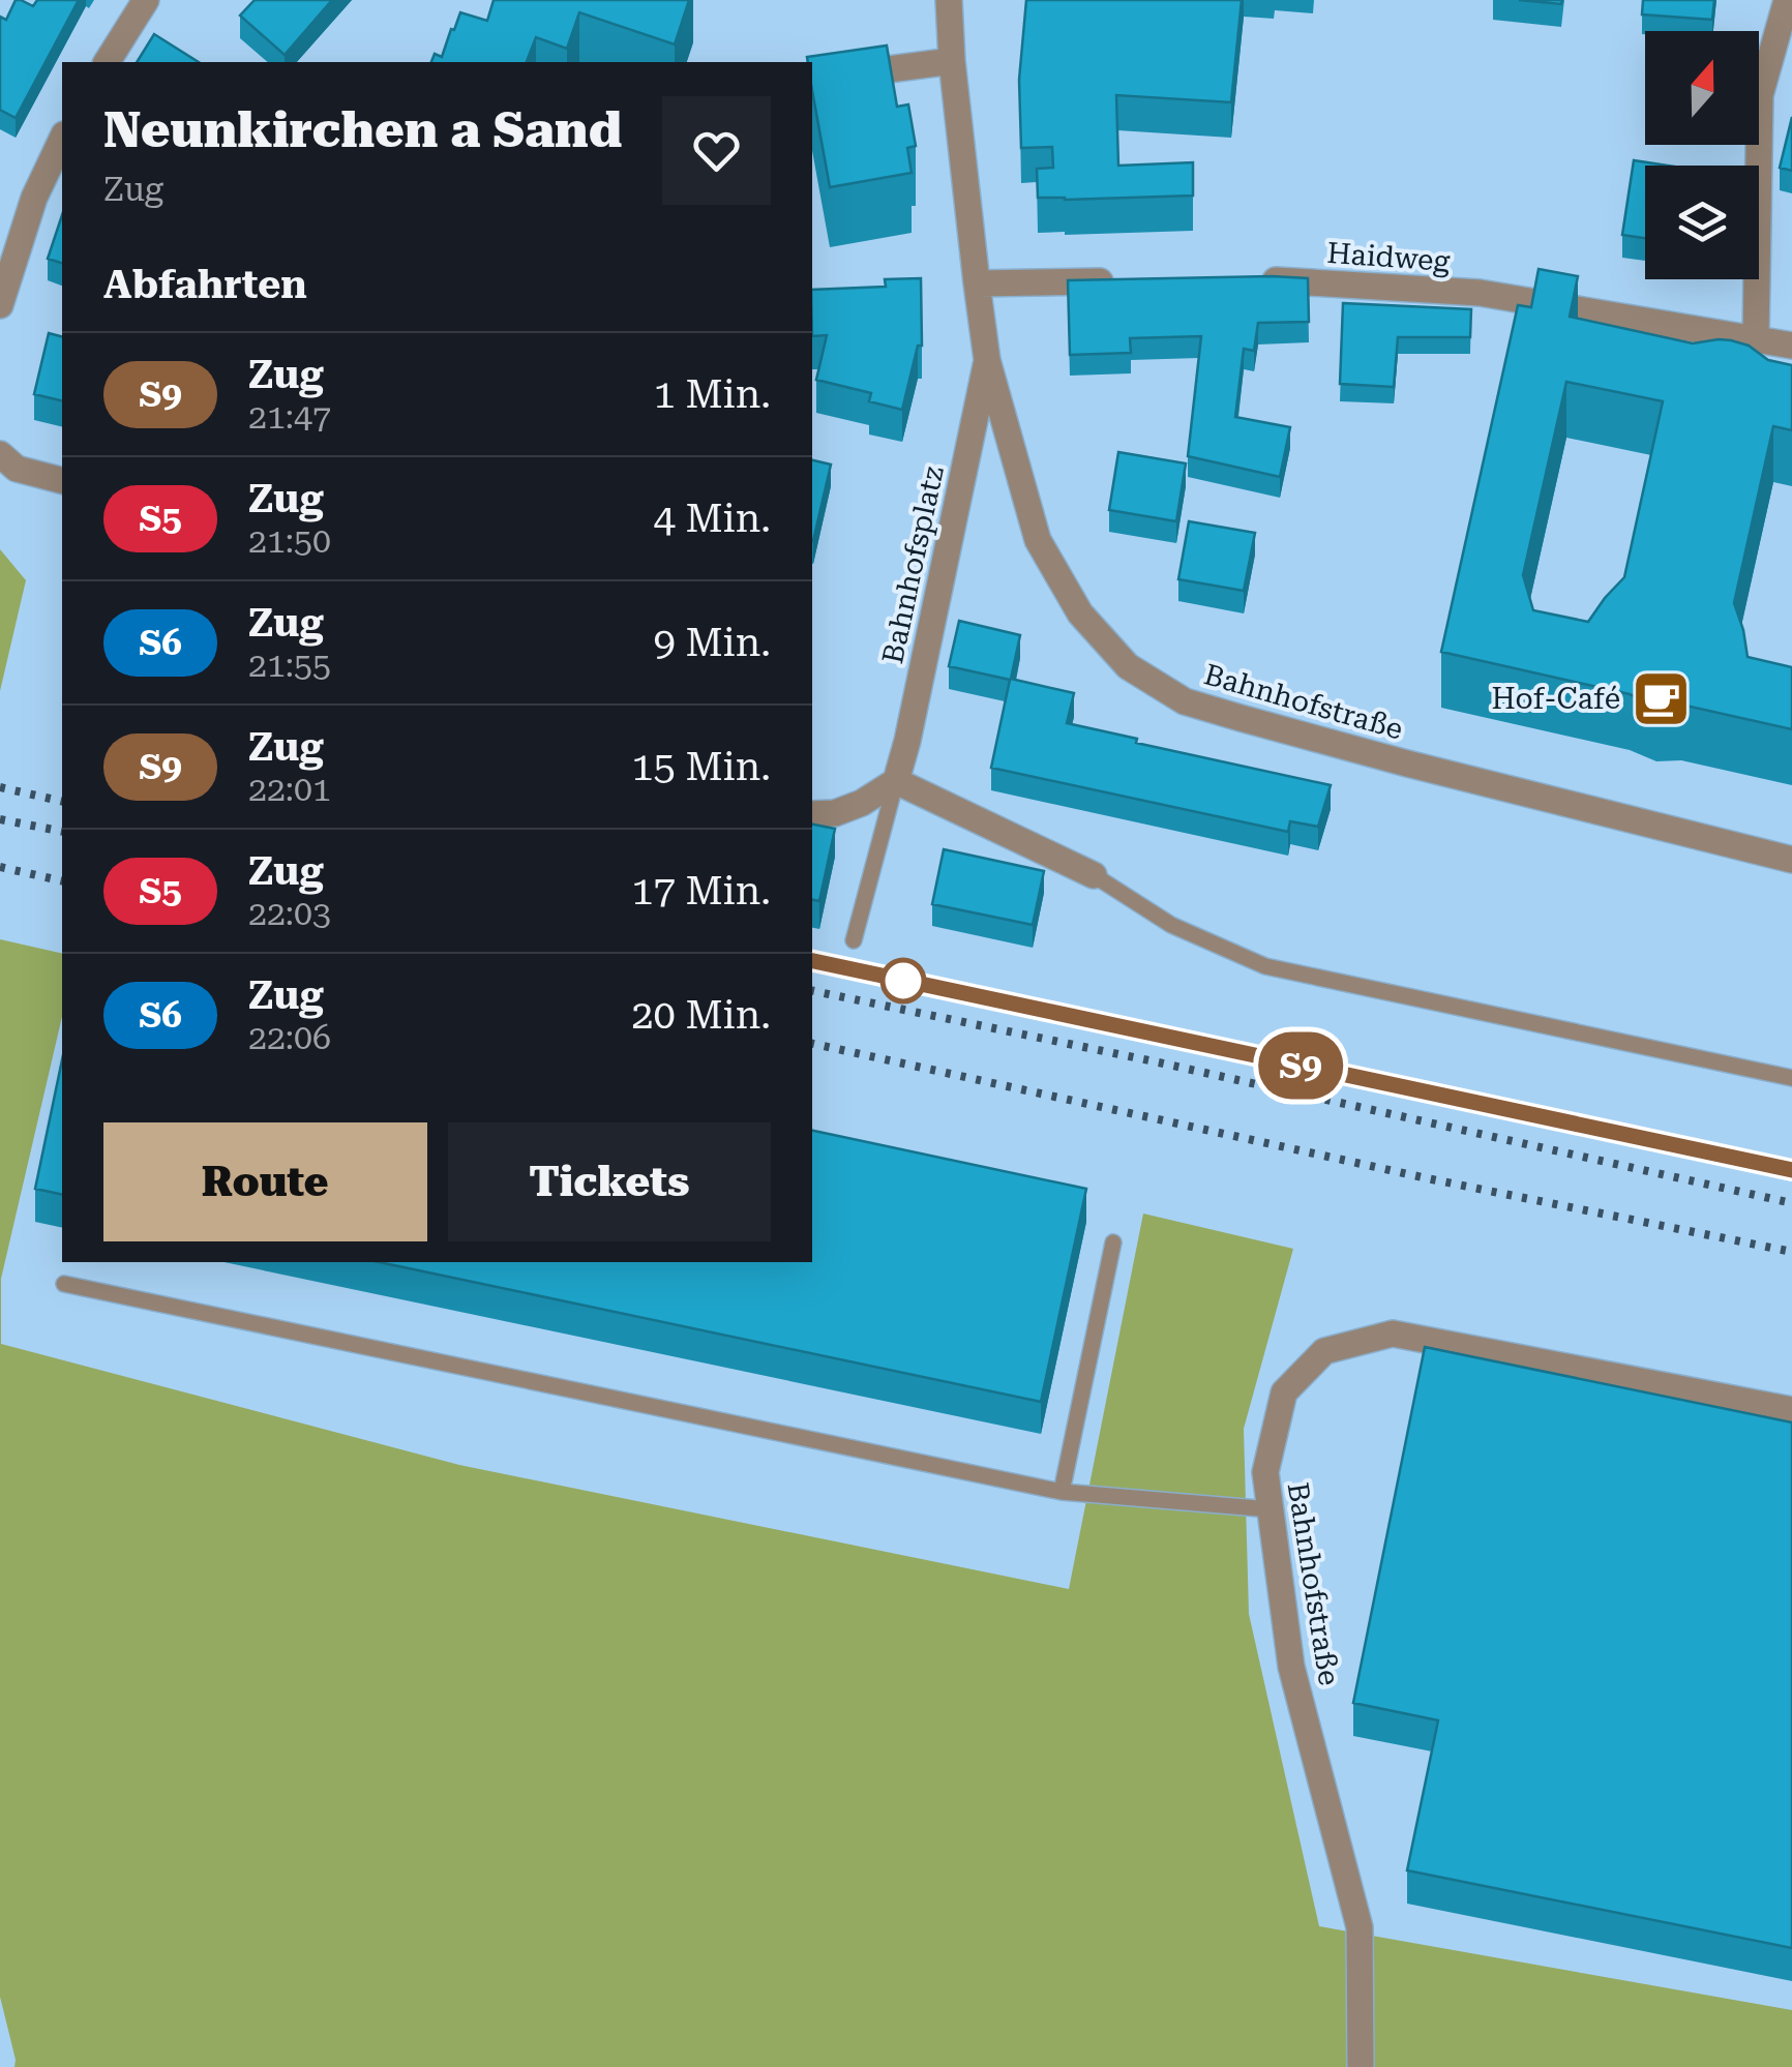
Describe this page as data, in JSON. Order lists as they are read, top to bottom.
{
  "streets": {
    "street": ["Haidweg", "Bahnhofsplatz", "Bahnhofstraße"]
  },
  "crossings": [
    ["Bahnhofsplatz", "Bahnhofstraße"]
  ],
  "places": {
    "cafe": ["Hof-Café"]
  },
  "north": "top",
  "page": {
    "on_map": "S9",
    "heading": [
      ["Neunkirchen a Sand", "Zug"],
      "Abfahrten"
    ],
    "list": [
      {
        "mark": "S9",
        "name": "Zug",
        "note": "21:47",
        "value": "1 Min."
      },
      {
        "mark": "S5",
        "name": "Zug",
        "note": "21:50",
        "value": "4 Min."
      },
      {
        "mark": "S6",
        "name": "Zug",
        "note": "21:55",
        "value": "9 Min."
      },
      {
        "mark": "S9",
        "name": "Zug",
        "note": "22:01",
        "value": "15 Min."
      },
      {
        "mark": "S5",
        "name": "Zug",
        "note": "22:03",
        "value": "17 Min."
      },
      {
        "mark": "S6",
        "name": "Zug",
        "note": "22:06",
        "value": "20 Min."
      }
    ],
    "buttons": ["Route", "Tickets"]
  }
}
